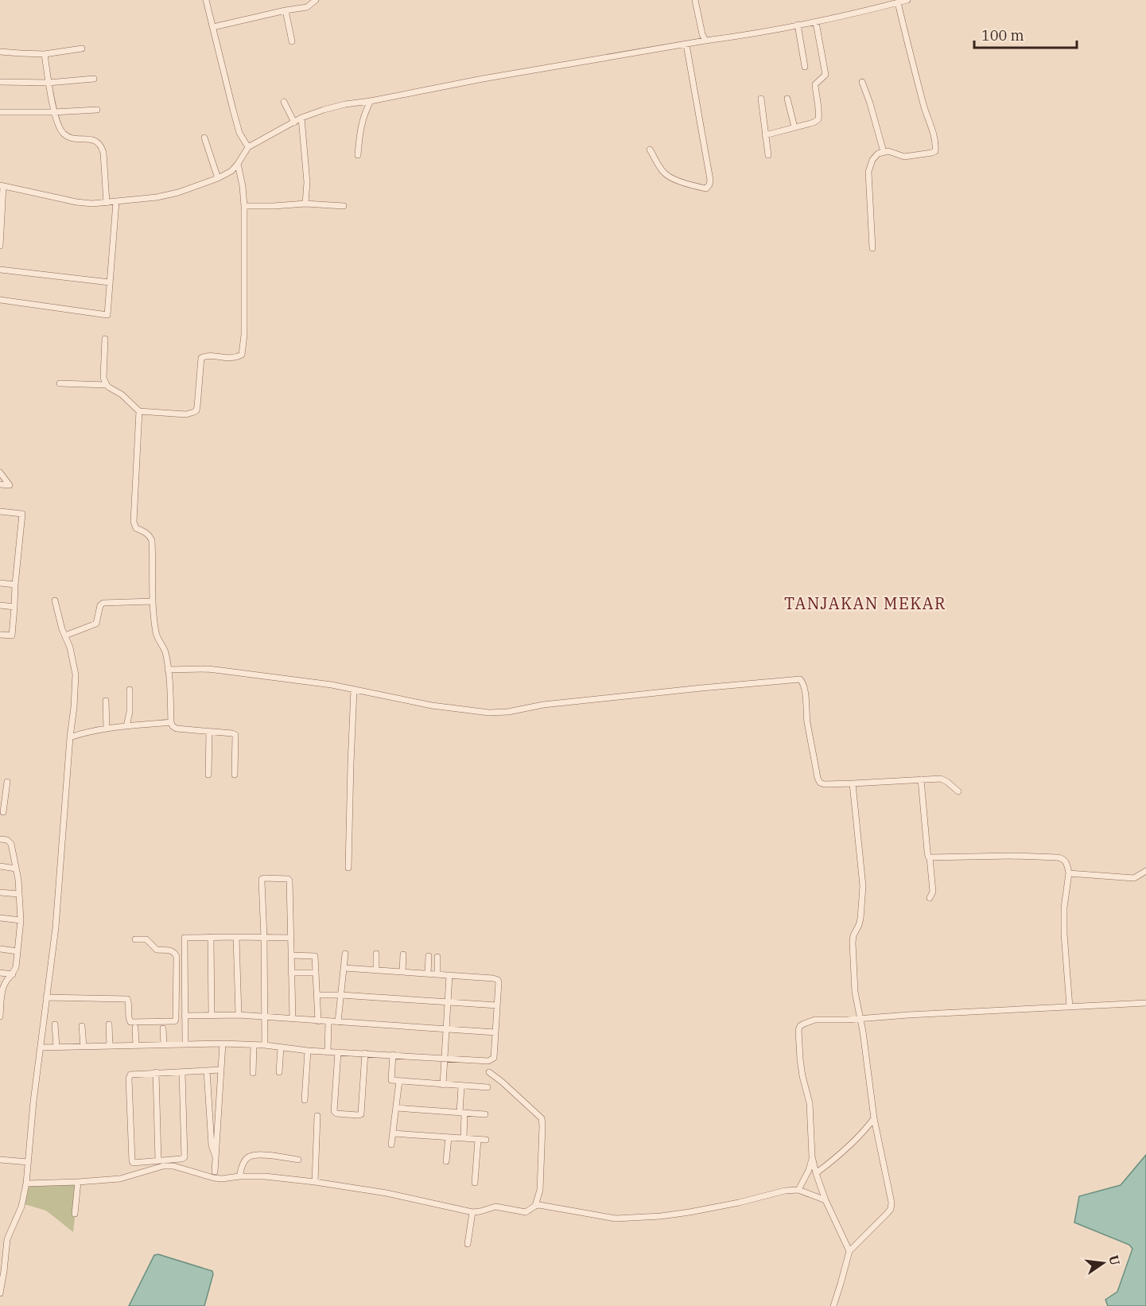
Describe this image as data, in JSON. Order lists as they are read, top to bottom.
{
  "districts": ["TANJAKAN MEKAR"],
  "scale_bar": "100 m",
  "north": "right"
}
